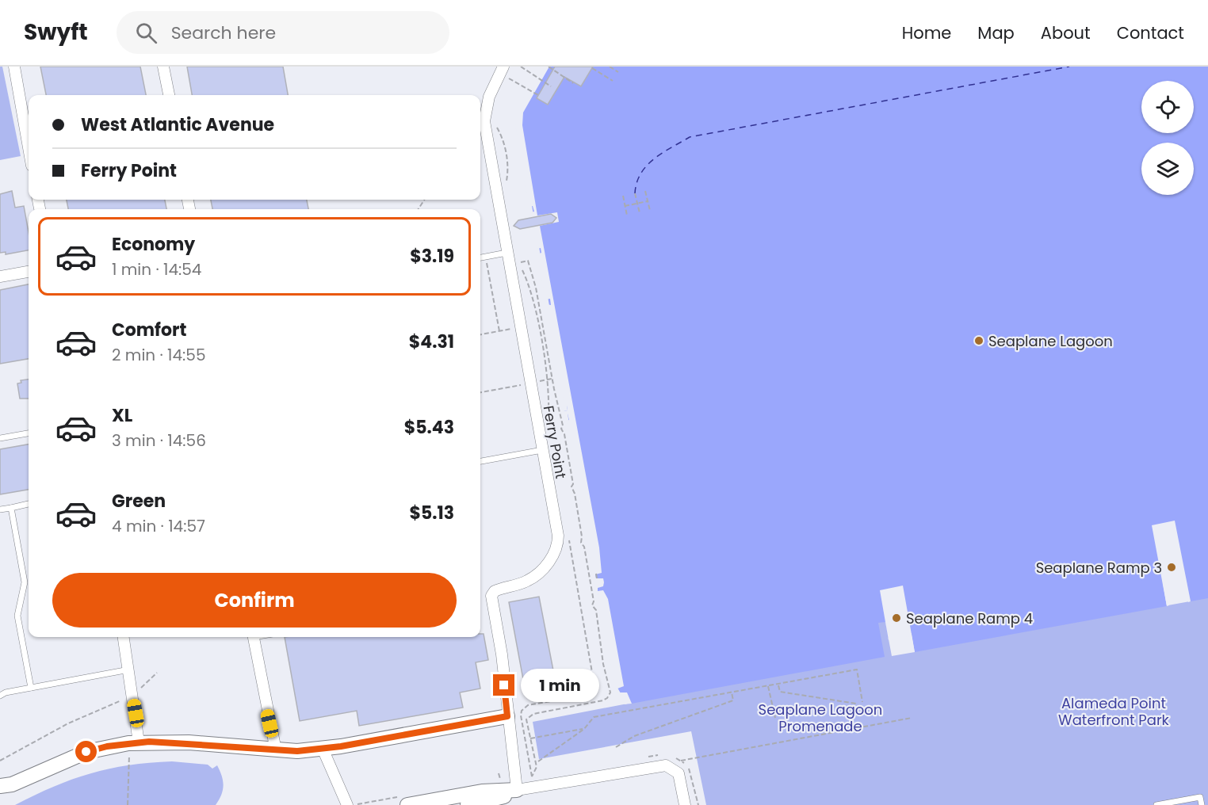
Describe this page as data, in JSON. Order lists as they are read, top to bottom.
{
  "streets": {
    "street": ["Ferry Point"]
  },
  "parks": ["Alameda Point Waterfront Park", "Seaplane Lagoon Promenade"],
  "places": ["Seaplane Lagoon", "Seaplane Ramp 3", "Seaplane Ramp 4"],
  "page": {
    "header": "Swyft",
    "search": "Search here",
    "nav": [
      "Home",
      "Map",
      "About",
      "Contact"
    ],
    "banner": ["West Atlantic Avenue", "Ferry Point"],
    "list": [
      {
        "name": "Economy",
        "note": "1 min · 14:54",
        "value": "$3.19"
      },
      {
        "name": "Comfort",
        "note": "2 min · 14:55",
        "value": "$4.31"
      },
      {
        "name": "XL",
        "note": "3 min · 14:56",
        "value": "$5.43"
      },
      {
        "name": "Green",
        "note": "4 min · 14:57",
        "value": "$5.13"
      }
    ],
    "buttons": "Confirm",
    "bubble": "1 min"
  }
}
